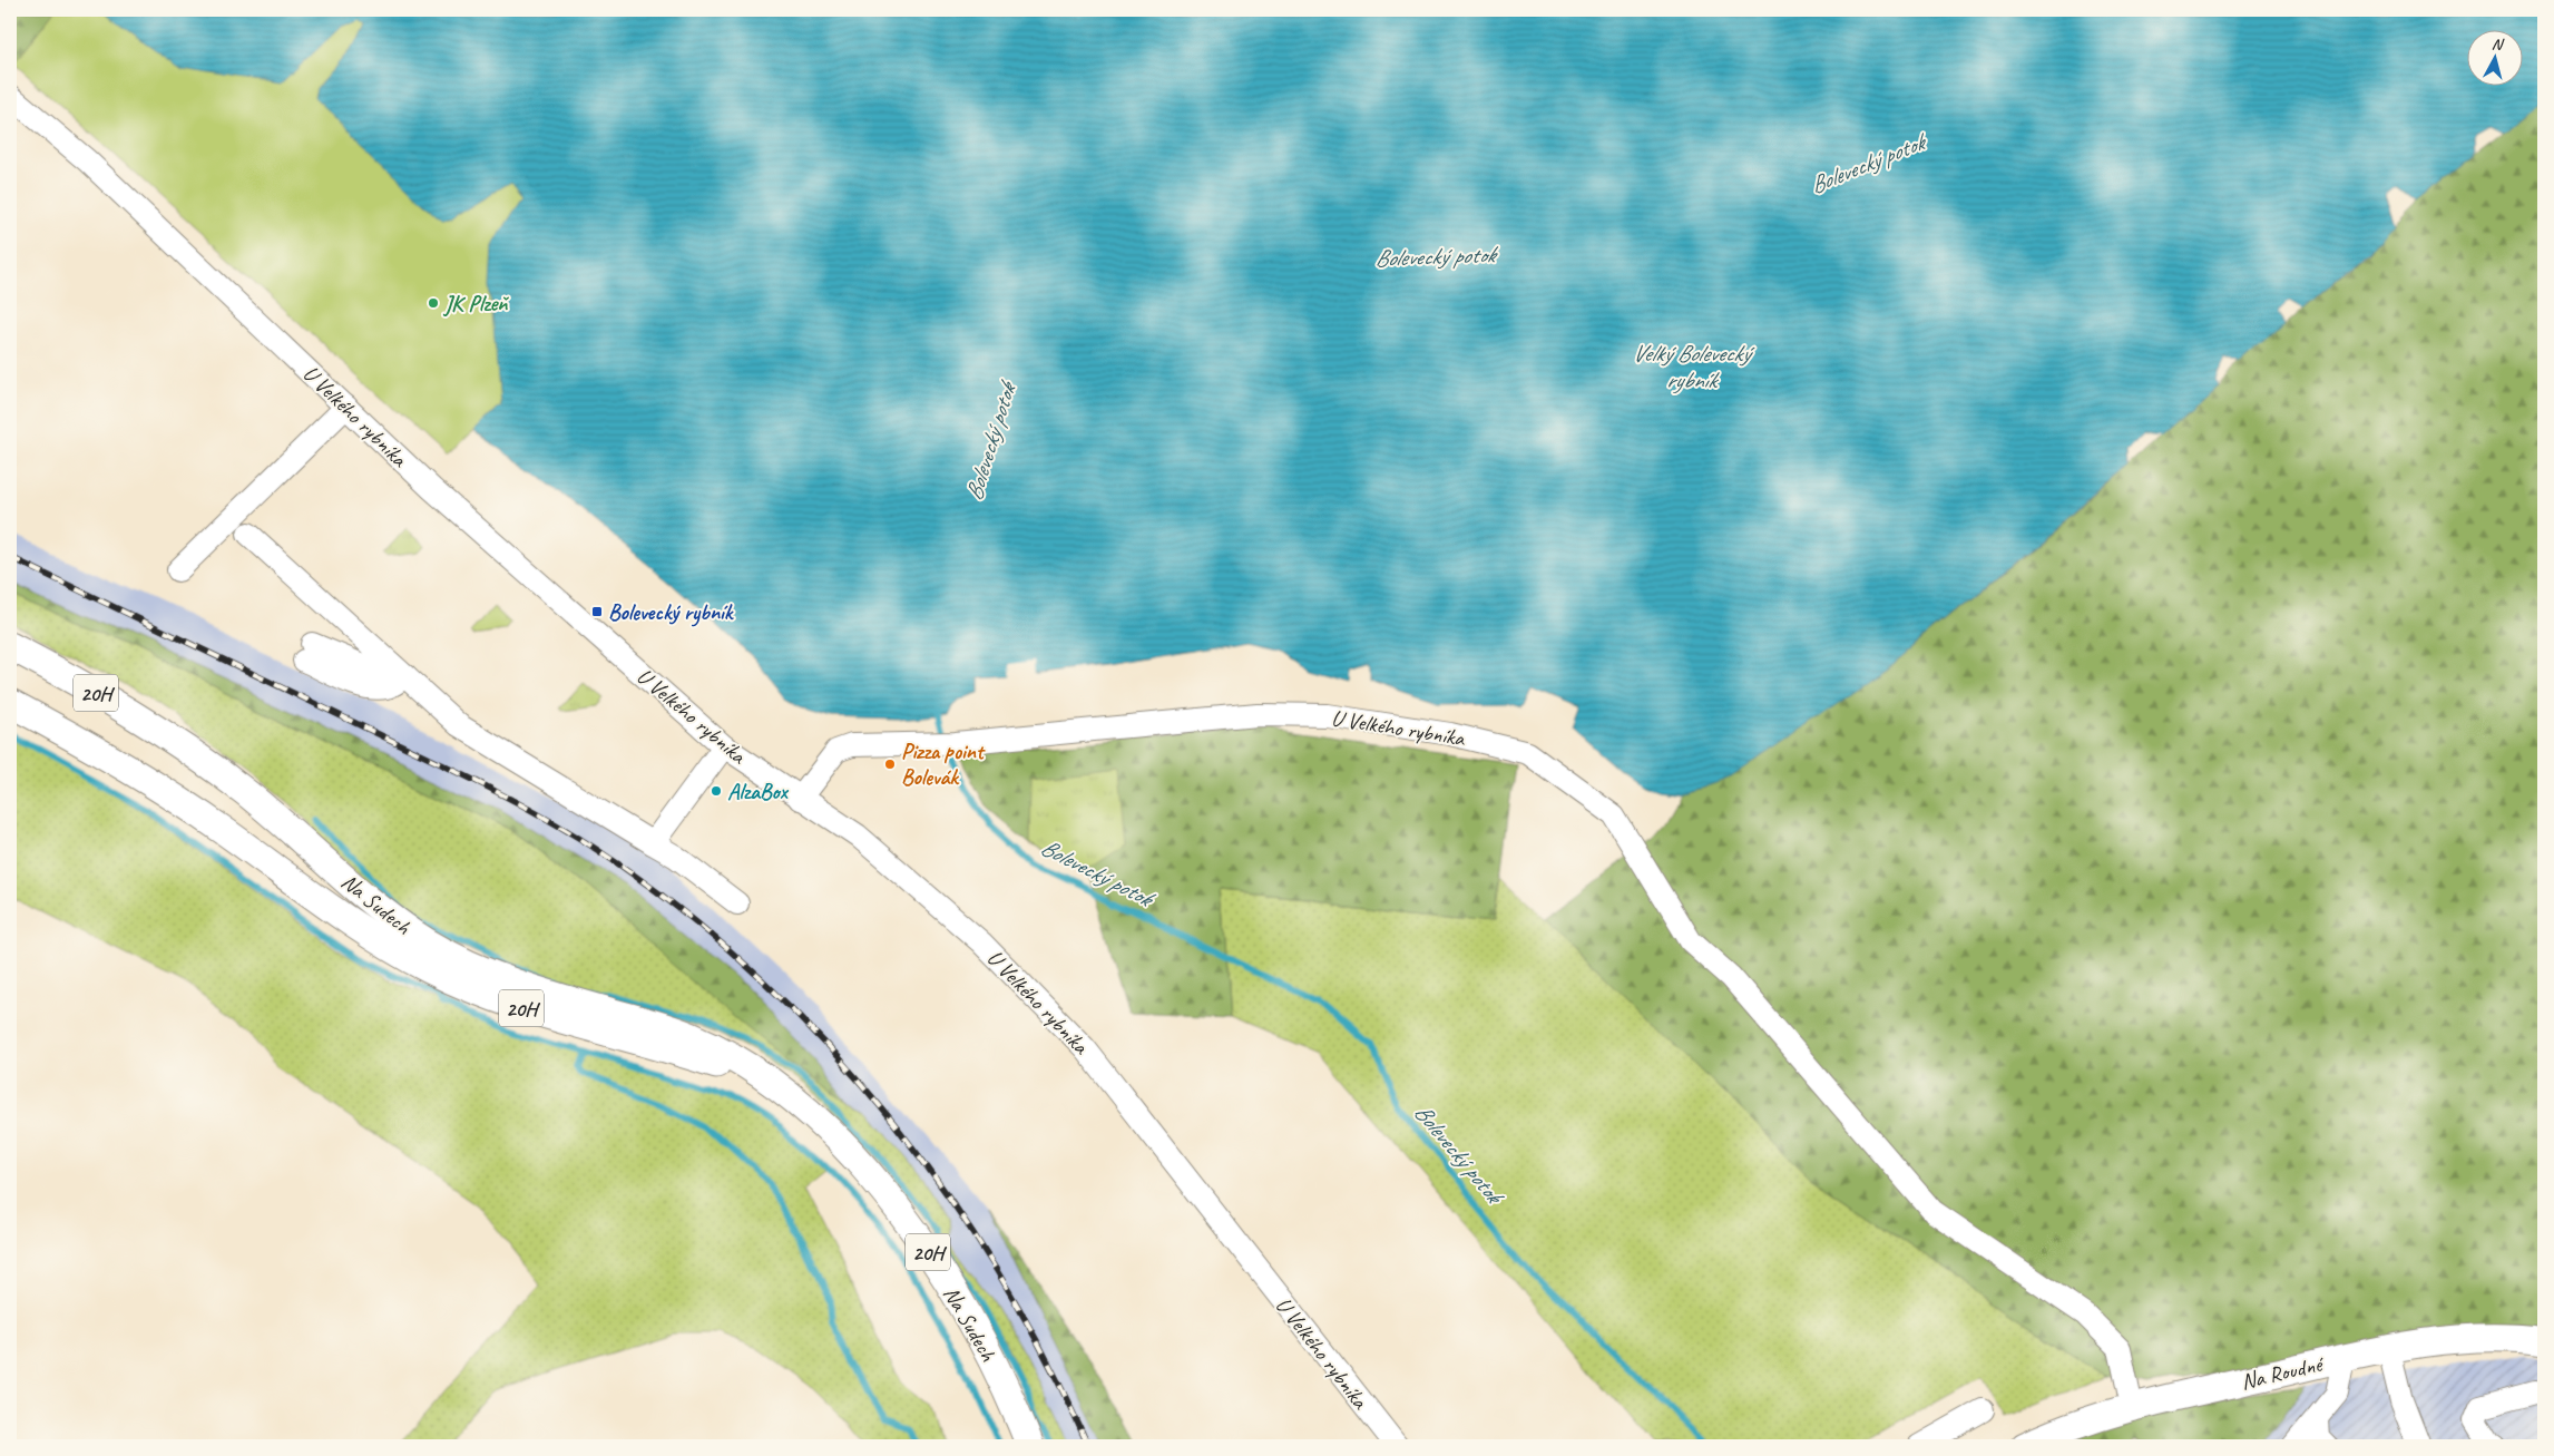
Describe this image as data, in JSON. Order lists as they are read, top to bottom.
{
  "streets": {
    "main road": ["20H", "Na Sudech", "Na Roudné"],
    "street": ["U Velkého rybníka"]
  },
  "crossings": [
    ["U Velkého rybníka", "Na Roudné"]
  ],
  "water": ["Bolevecký potok", "Velký Bolevecký rybník"],
  "places": {
    "other": ["JK Plzeň", "Pizza point Bolevák", "AlzaBox"],
    "transit": ["Bolevecký rybník"]
  },
  "north": "top"
}
